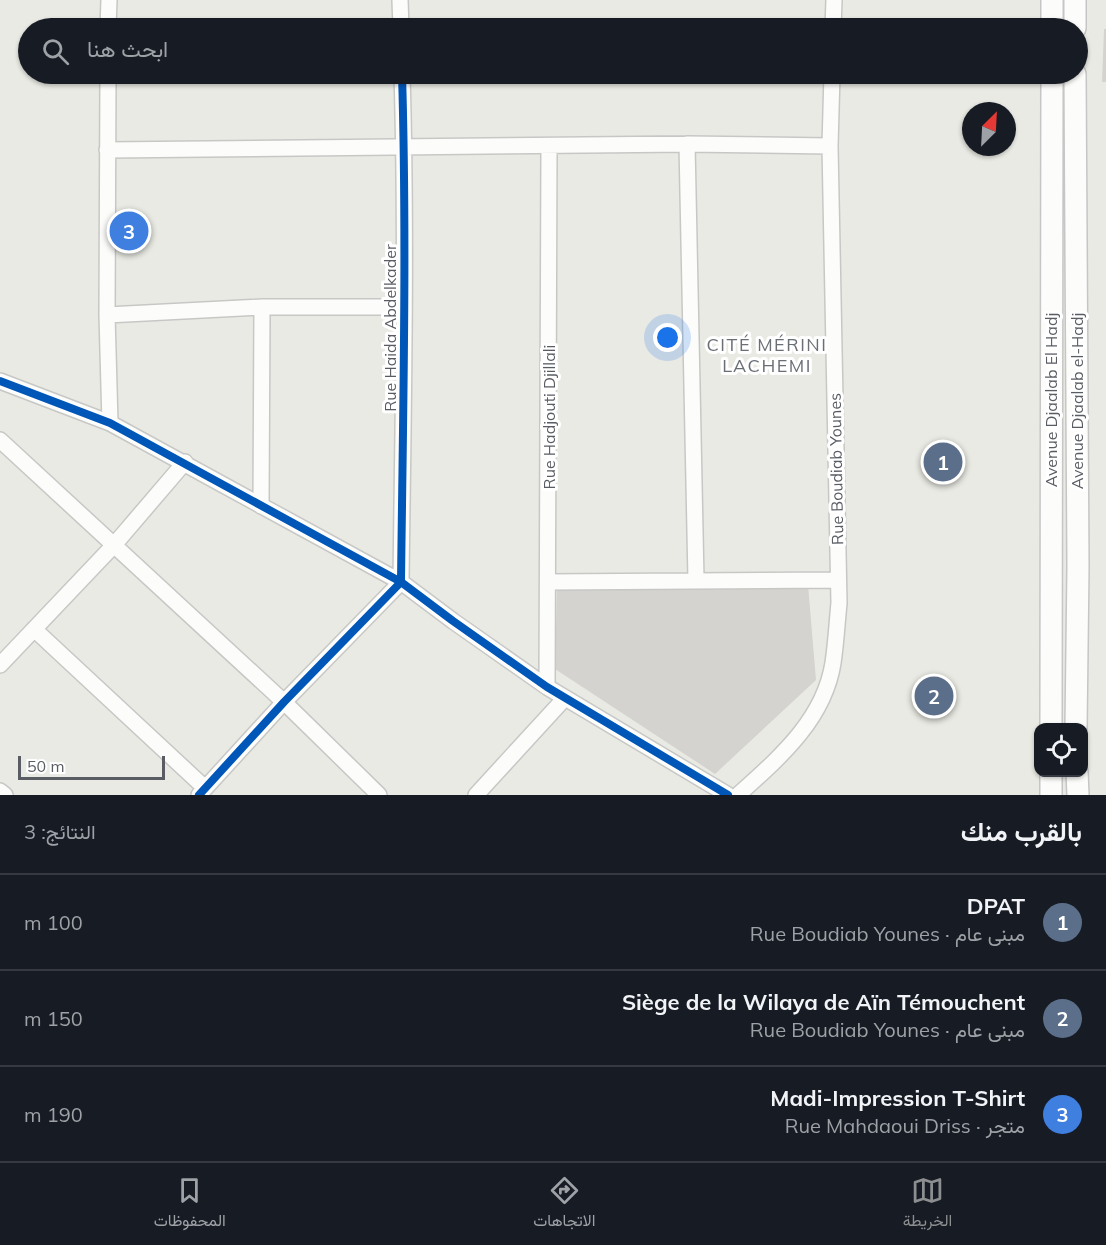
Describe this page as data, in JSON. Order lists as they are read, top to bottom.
{
  "streets": {
    "main road": ["Avenue Djaalab El Hadj", "Avenue Djaalab el-Hadj"],
    "street": ["Rue Haida Abdelkader", "Rue Hadjouti Djillali", "Rue Boudiab Younes"]
  },
  "districts": ["CITÉ MÉRINI LACHEMI"],
  "scale_bar": "50 m",
  "north": "top right",
  "page": {
    "search": "ابحث هنا",
    "pins": ["3", "1", "2"],
    "scale": "50 m",
    "heading": ["بالقرب منك", "النتائج: 3"],
    "list": [
      {
        "mark": "1",
        "name": "DPAT",
        "note": "مبنى عام · Rue Boudiab Younes",
        "value": "100 m"
      },
      {
        "mark": "2",
        "name": "Siège de la Wilaya de Aïn Témouchent",
        "note": "مبنى عام · Rue Boudiab Younes",
        "value": "150 m"
      },
      {
        "mark": "3",
        "name": "Madi-Impression T-Shirt",
        "note": "متجر · Rue Mahdaoui Driss",
        "value": "190 m"
      }
    ],
    "nav": ["الخريطة", "الاتجاهات", "المحفوظات"]
  }
}
